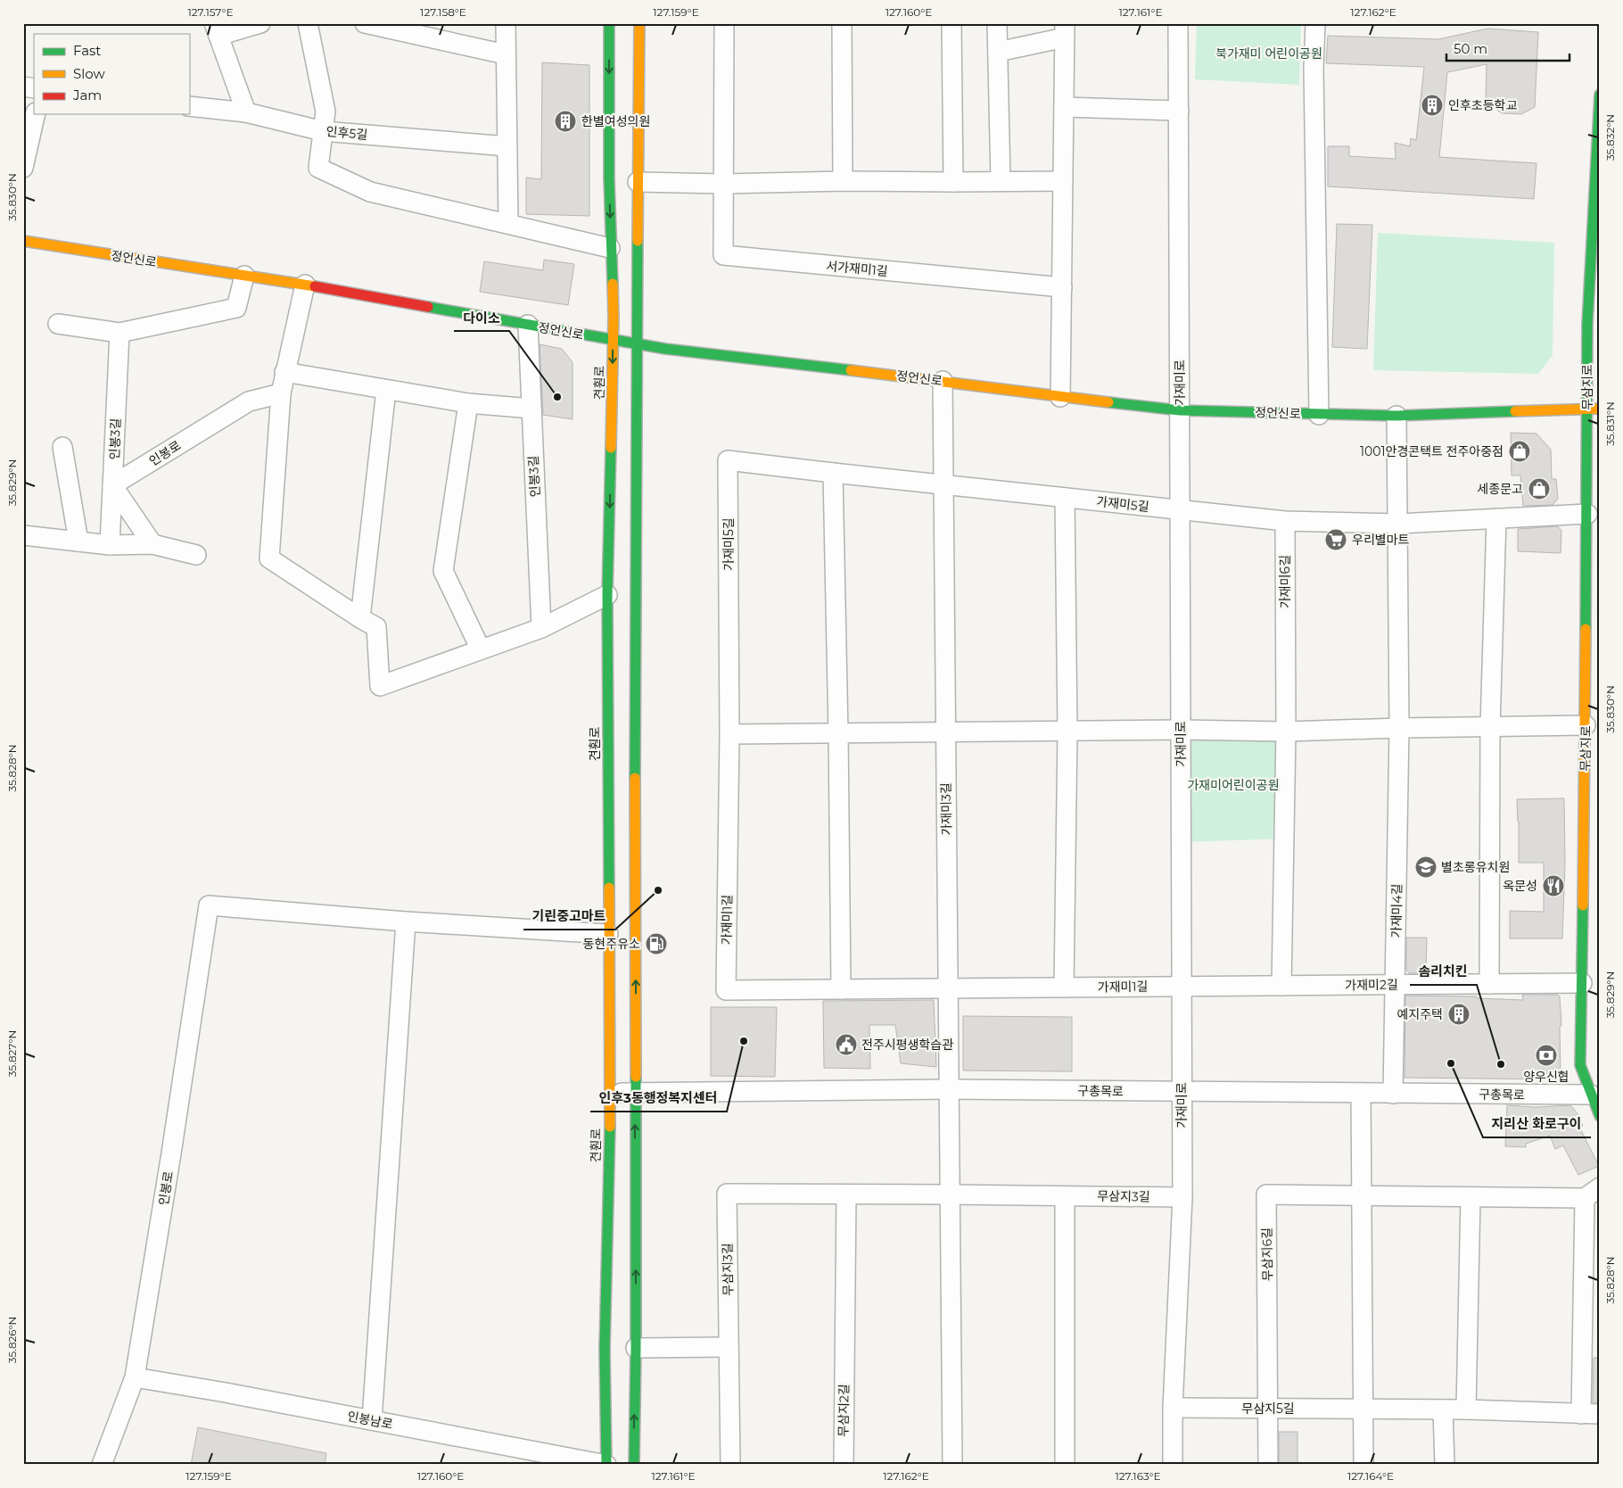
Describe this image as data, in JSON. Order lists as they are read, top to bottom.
{
  "streets": {
    "street": [
      "인후5길",
      "정언신로",
      "서가재미1길",
      "견훤로",
      "가재미로",
      "무삼지로",
      "인봉3길",
      "인봉로",
      "가재미5길",
      "가재미6길",
      "가재미3길",
      "가재미4길",
      "가재미1길",
      "가재미2길",
      "구총목로",
      "무삼지3길",
      "무삼지6길",
      "무삼지5길",
      "무삼지2길",
      "인봉남로"
    ]
  },
  "crossings": [
    ["정언신로", "견훤로"],
    ["정언신로", "가재미로"],
    ["정언신로", "무삼지로"],
    ["정언신로", "인봉3길"],
    ["견훤로", "구총목로"],
    ["견훤로", "인봉남로"],
    ["가재미로", "가재미5길"],
    ["가재미로", "가재미1길"],
    ["가재미로", "가재미2길"],
    ["가재미로", "구총목로"],
    ["가재미로", "무삼지3길"],
    ["가재미로", "무삼지5길"],
    ["무삼지로", "가재미2길"],
    ["무삼지로", "구총목로"],
    ["인봉3길", "인봉로"],
    ["인봉로", "인봉남로"],
    ["가재미5길", "가재미3길"],
    ["가재미5길", "가재미1길"],
    ["가재미3길", "가재미1길"],
    ["가재미4길", "가재미2길"],
    ["가재미4길", "구총목로"],
    ["가재미1길", "가재미2길"],
    ["무삼지3길", "무삼지2길"],
    ["무삼지6길", "무삼지5길"]
  ],
  "parks": ["북가재미 어린이공원", "가재미어린이공원"],
  "places": {
    "building": ["인후초등학교", "한별여성의원", "예지주택"],
    "other": [
      "다이소",
      "기린중고마트",
      "인후3동행정복지센터",
      "지리산 화로구이",
      "솜리치킨"
    ],
    "shop": ["1001안경콘택트 전주아중점", "세종문고"],
    "supermarket": ["우리별마트"],
    "school or university": ["별초롱유치원"],
    "restaurant": ["옥문성"],
    "fuel station": ["동현주유소"],
    "public building": ["전주시평생학습관"],
    "bank": ["양우신협"]
  },
  "legend": ["Fast", "Slow", "Jam"],
  "scale_bar": "50 m",
  "coordinates": [
    "127.157°E",
    "127.158°E",
    "127.159°E",
    "127.160°E",
    "127.161°E",
    "127.162°E",
    "35.832°N",
    "35.830°N",
    "35.831°N",
    "35.829°N",
    "35.828°N",
    "35.827°N",
    "35.826°N",
    "127.163°E",
    "127.164°E"
  ]
}
